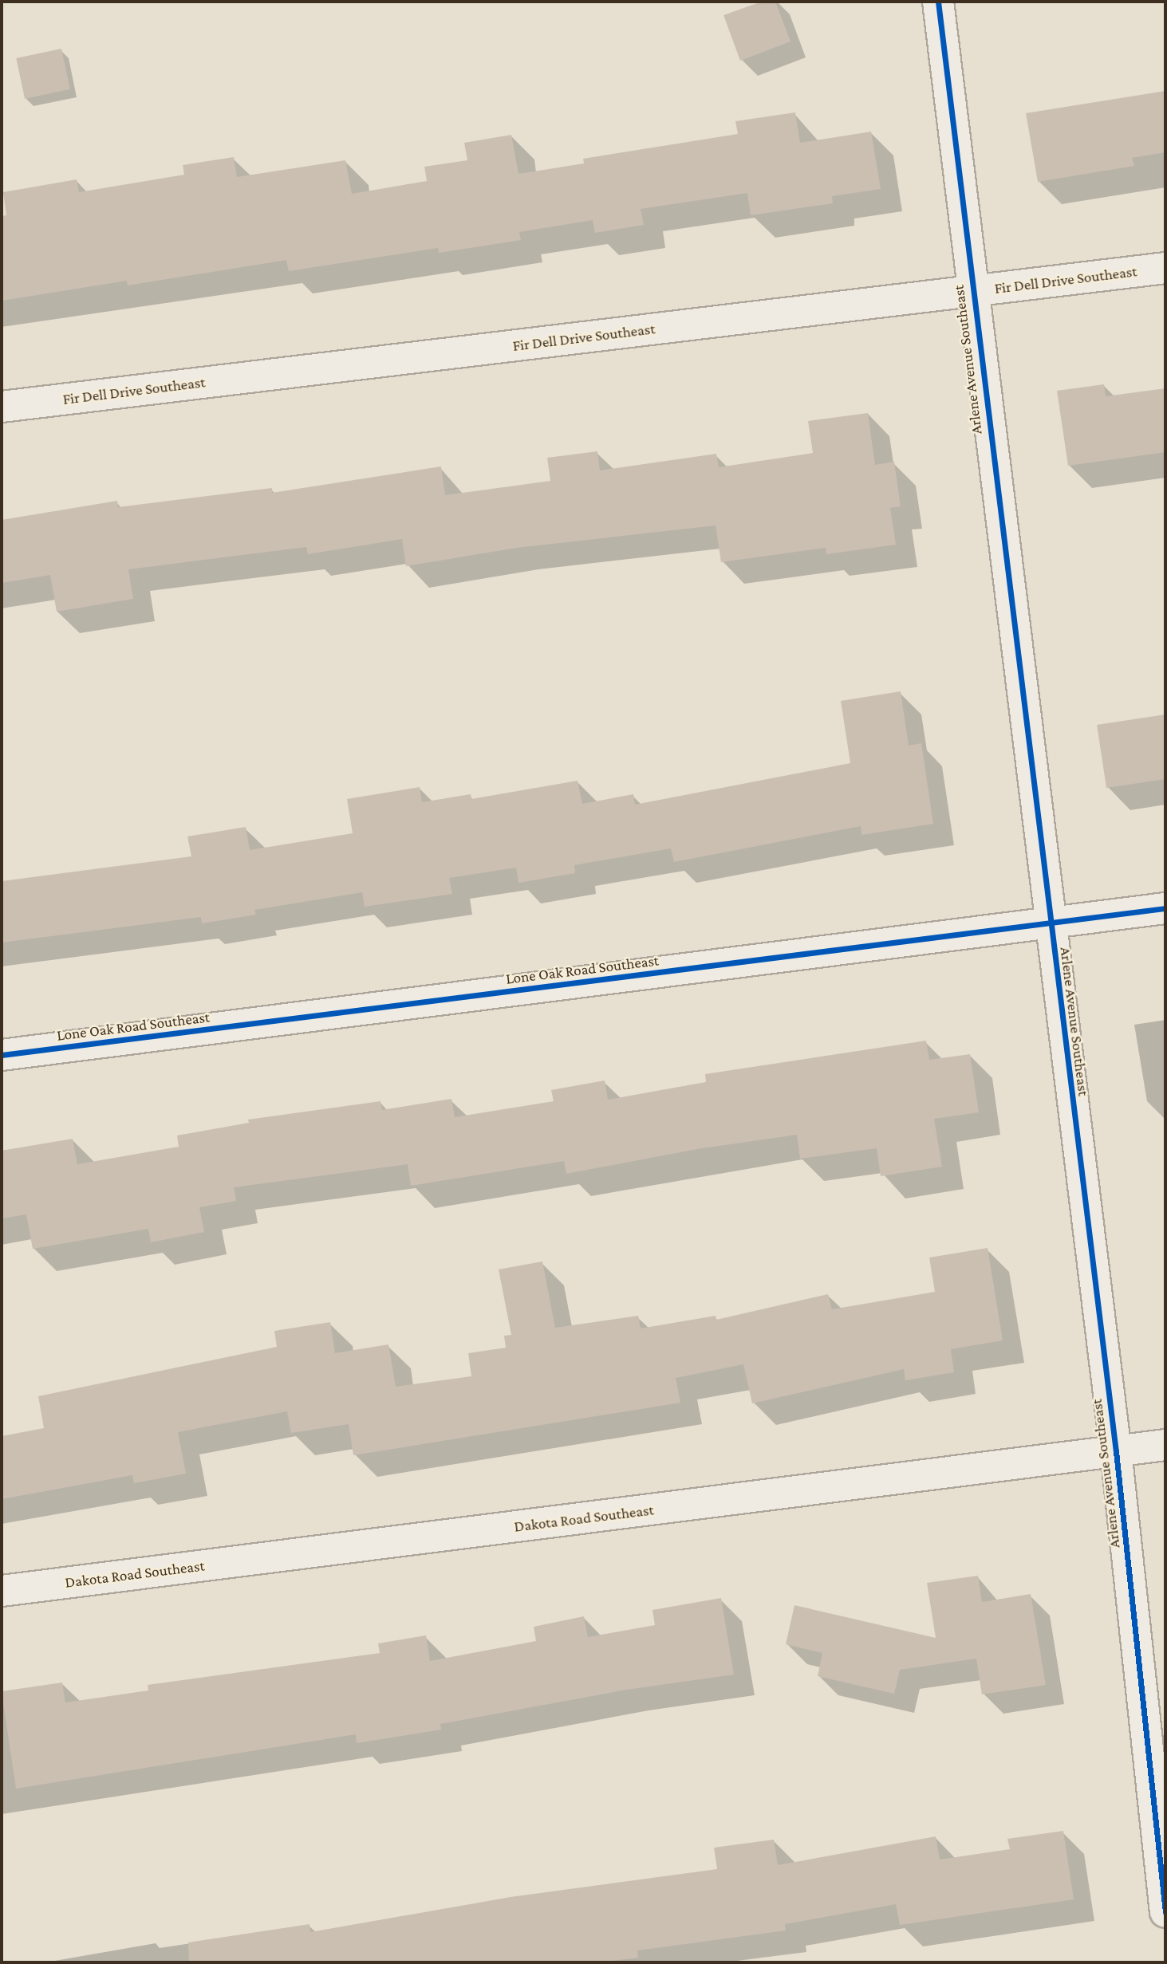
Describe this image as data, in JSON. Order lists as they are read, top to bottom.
{
  "streets": {
    "street": [
      "Fir Dell Drive Southeast",
      "Arlene Avenue Southeast",
      "Lone Oak Road Southeast",
      "Dakota Road Southeast"
    ]
  },
  "crossings": [
    ["Fir Dell Drive Southeast", "Arlene Avenue Southeast"],
    ["Arlene Avenue Southeast", "Lone Oak Road Southeast"],
    ["Arlene Avenue Southeast", "Dakota Road Southeast"]
  ]
}
